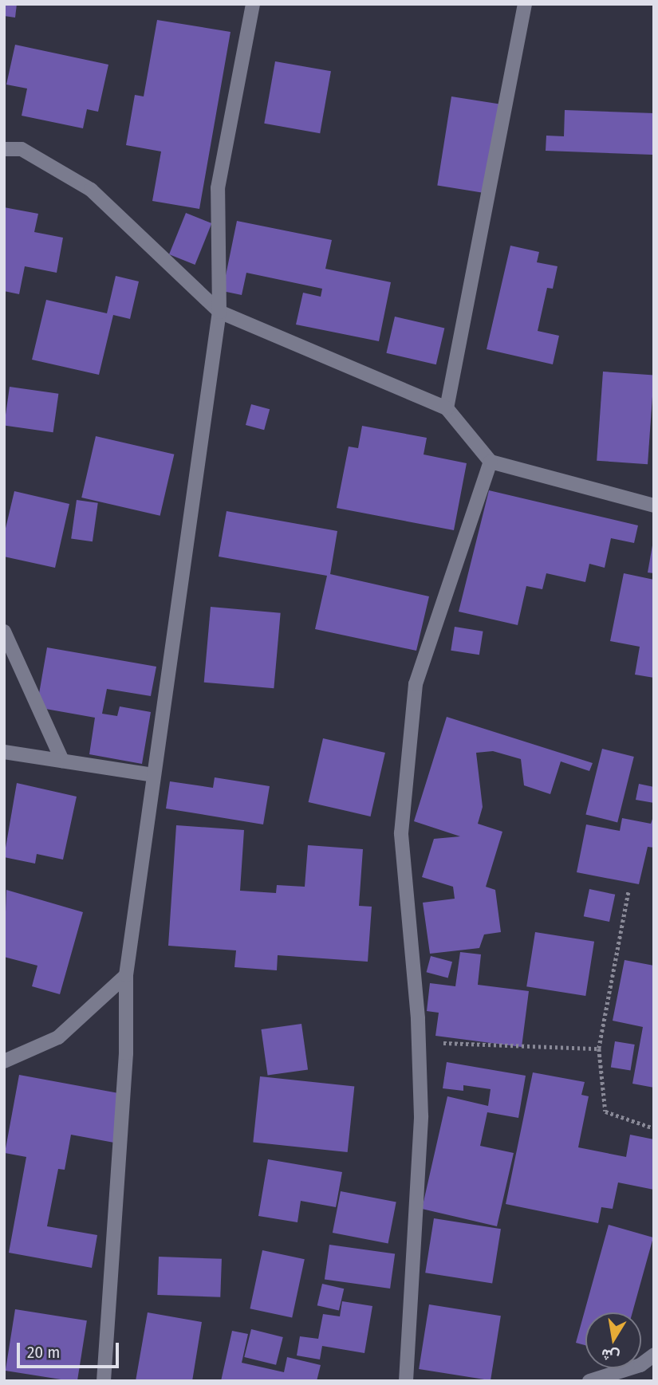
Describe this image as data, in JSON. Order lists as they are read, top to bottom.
{
  "scale_bar": "20 m",
  "north": "bottom"
}
